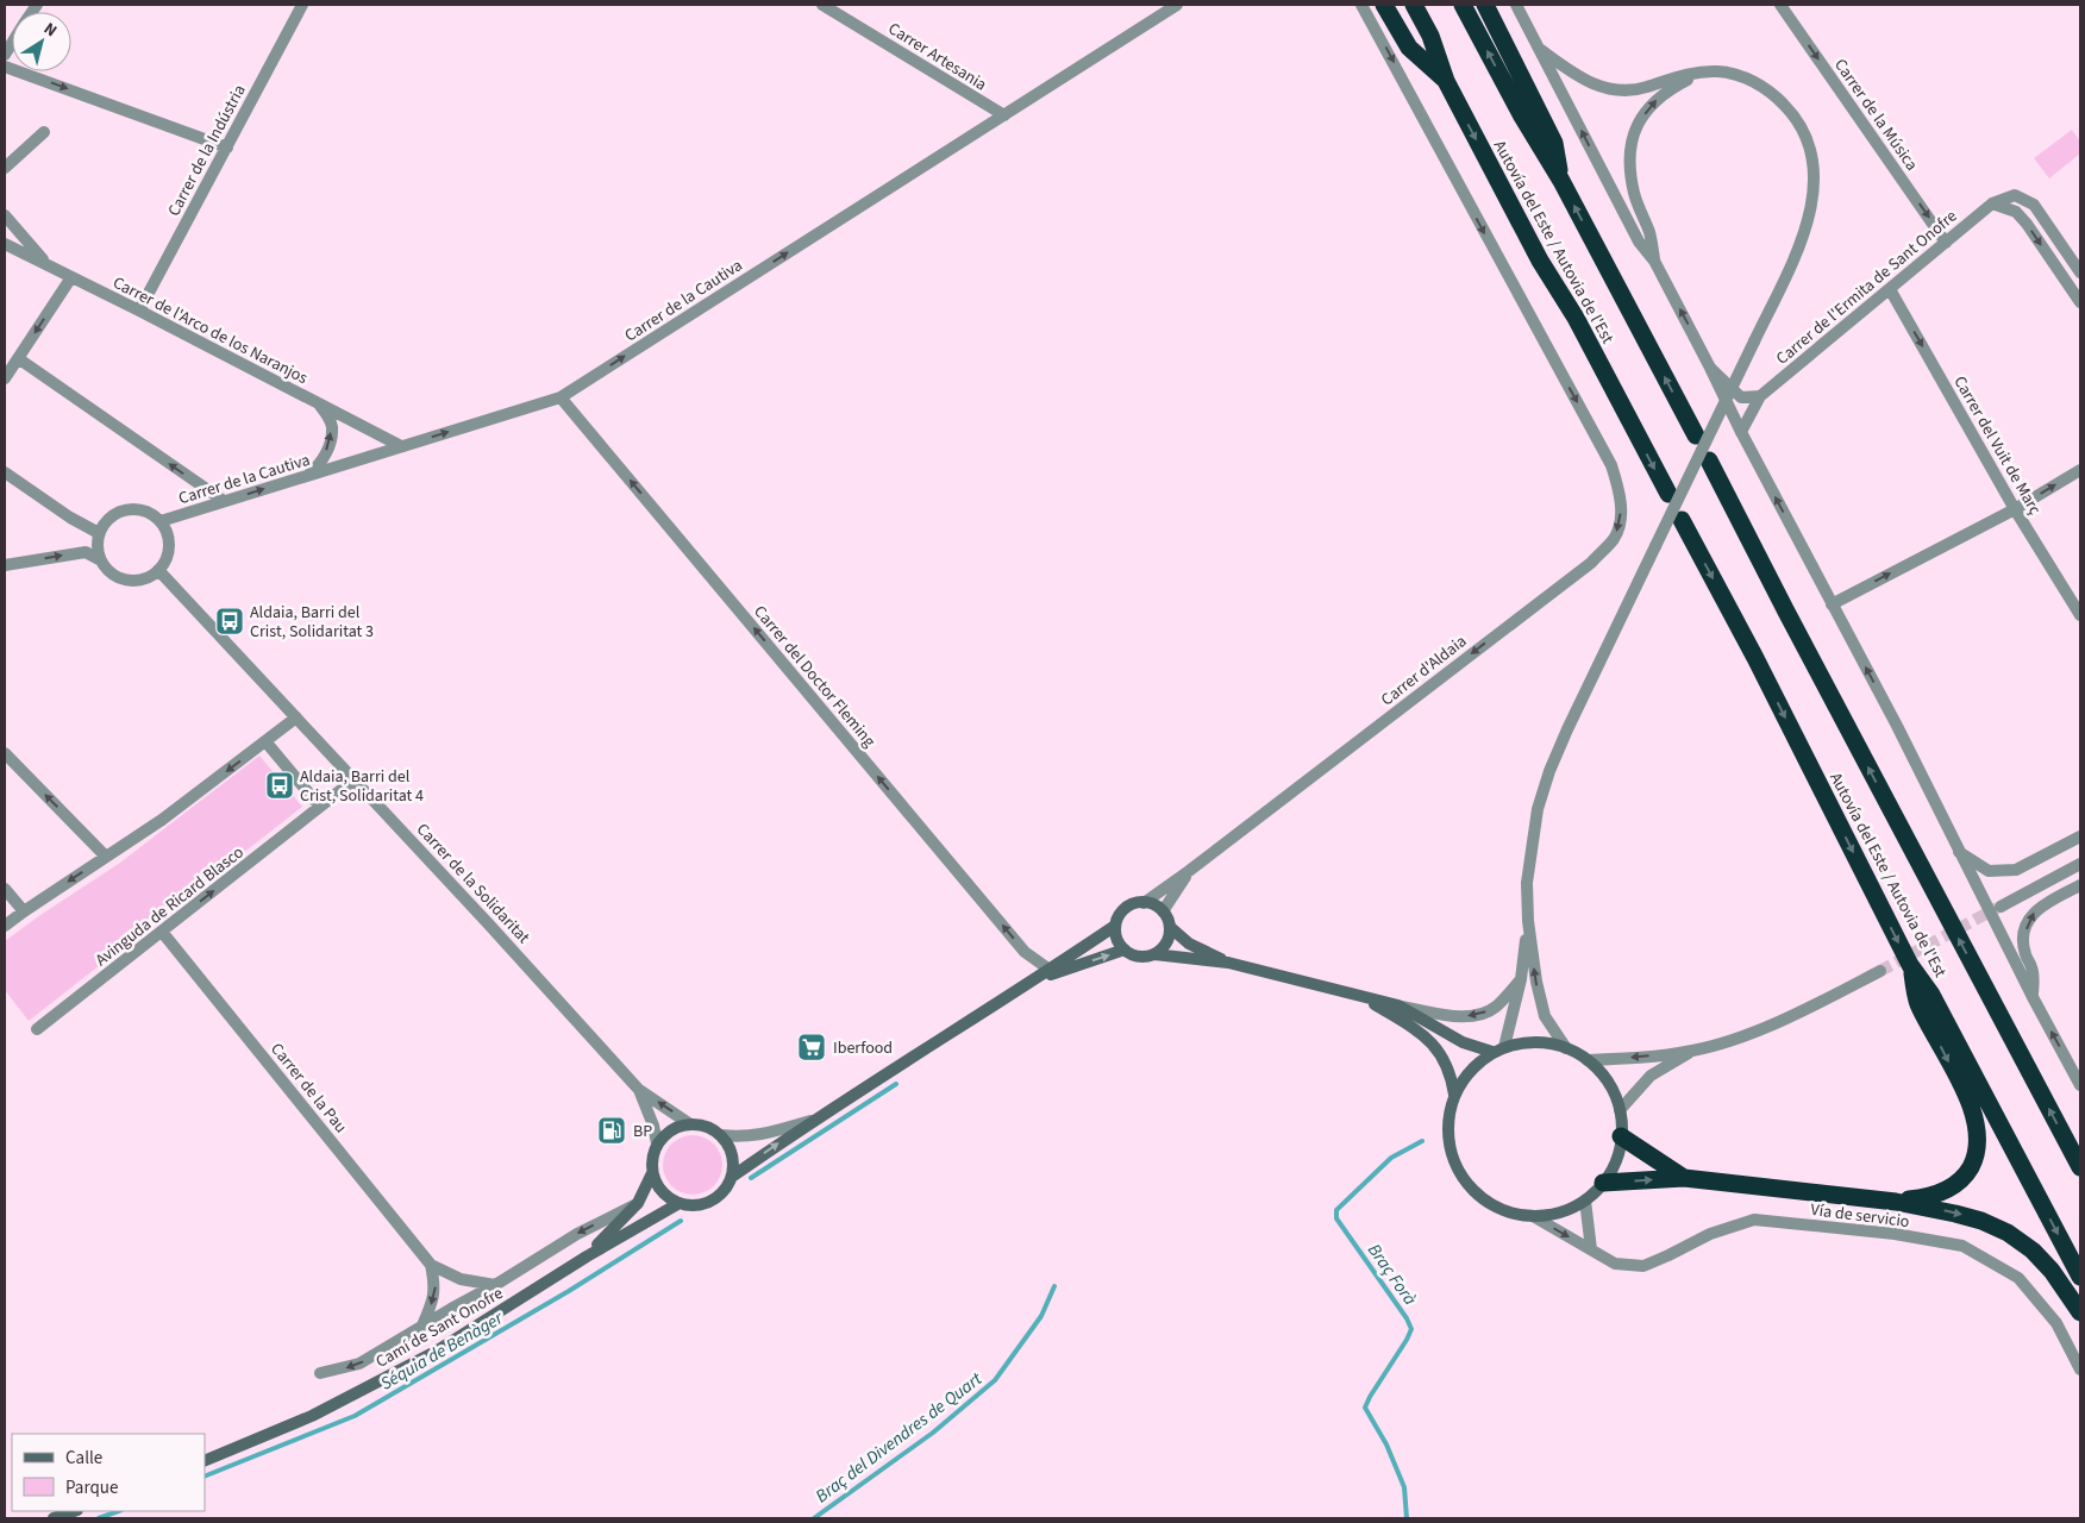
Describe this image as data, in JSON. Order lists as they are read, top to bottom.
{
  "streets": {
    "highway": ["Autovía del Este / Autovia de l'Est"],
    "main road": ["Camí de Sant Onofre"],
    "street": [
      "Carrer Artesania",
      "Carrer de la Música",
      "Carrer de la Indústria",
      "Carrer de l'Ermita de Sant Onofre",
      "Carrer de la Cautiva",
      "Carrer de l'Arco de los Naranjos",
      "Carrer del Vuit de Març",
      "Carrer d'Aldaia",
      "Carrer del Doctor Fleming",
      "Carrer de la Solidaritat",
      "Avinguda de Ricard Blasco",
      "Carrer de la Pau",
      "Vía de servicio"
    ]
  },
  "crossings": [
    ["Carrer Artesania", "Carrer de la Cautiva"],
    ["Carrer de la Música", "Carrer de l'Ermita de Sant Onofre"],
    ["Carrer de la Indústria", "Carrer de l'Arco de los Naranjos"],
    ["Carrer de l'Ermita de Sant Onofre", "Carrer del Vuit de Març"],
    ["Carrer de la Cautiva", "Carrer de l'Arco de los Naranjos"],
    ["Carrer de la Cautiva", "Carrer del Doctor Fleming"],
    ["Carrer de la Cautiva", "Carrer de la Solidaritat"],
    ["Carrer de la Solidaritat", "Avinguda de Ricard Blasco"],
    ["Carrer de la Solidaritat", "Camí de Sant Onofre"],
    ["Avinguda de Ricard Blasco", "Carrer de la Pau"]
  ],
  "one_way": [
    "Carrer de la Música",
    "Carrer de la Cautiva",
    "Carrer del Vuit de Març",
    "Carrer del Doctor Fleming"
  ],
  "water": ["Braç Forà", "Séquia de Benàger", "Braç del Divendres de Quart"],
  "places": {
    "bus stop": ["Aldaia, Barri del Crist, Solidaritat 3", "Aldaia, Barri del Crist, Solidaritat 4"],
    "supermarket": ["Iberfood"],
    "fuel station": ["BP"]
  },
  "legend": ["Calle", "Parque"],
  "north": "top right"
}
